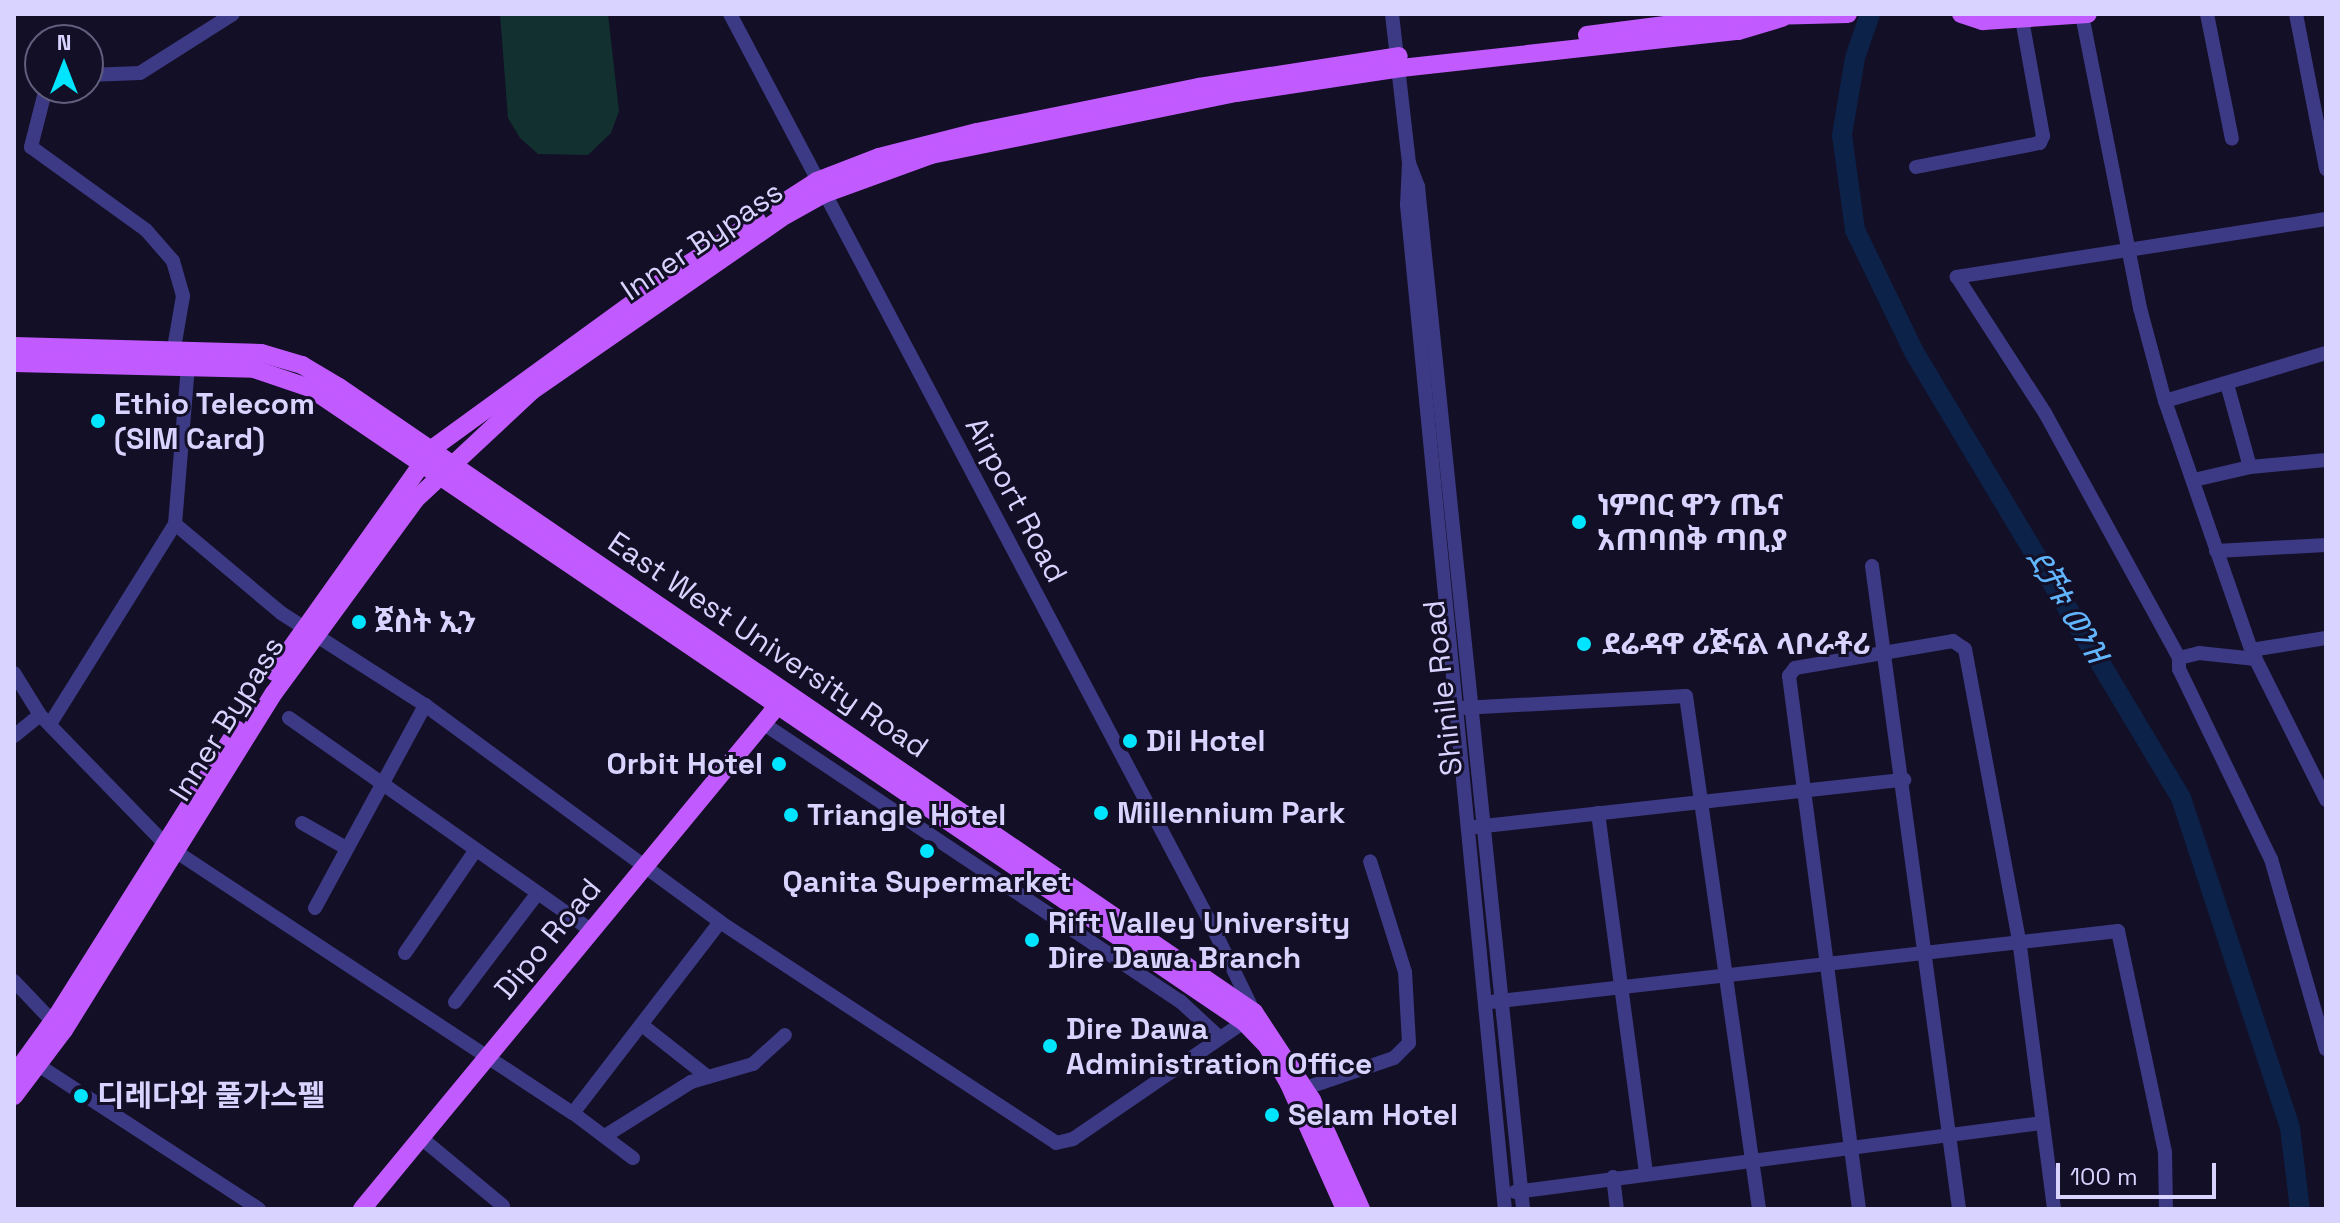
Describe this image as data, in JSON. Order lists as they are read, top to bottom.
{
  "streets": {
    "main road": ["Inner Bypass", "East West University Road", "Dipo Road"],
    "street": ["Airport Road", "Shinile Road"]
  },
  "crossings": [
    ["Inner Bypass", "Airport Road"],
    ["Inner Bypass", "East West University Road"],
    ["Inner Bypass", "Shinile Road"],
    ["Airport Road", "East West University Road"],
    ["East West University Road", "Dipo Road"]
  ],
  "water": ["ደቻቱ ወንዝ"],
  "places": [
    "Ethio Telecom (SIM Card)",
    "ነምበር ዋን ጤና አጠባበቅ ጣቢያ",
    "ጀስት ኢን",
    "ደሬዳዋ ሪጅናል ላቦራቶሪ",
    "Dil Hotel",
    "Orbit Hotel",
    "Millennium Park",
    "Triangle Hotel",
    "Qanita Supermarket",
    "Rift Valley University Dire Dawa Branch",
    "Dire Dawa Administration Office",
    "디레다와 풀가스펠",
    "Selam Hotel"
  ],
  "scale_bar": "100 m",
  "north": "top"
}
